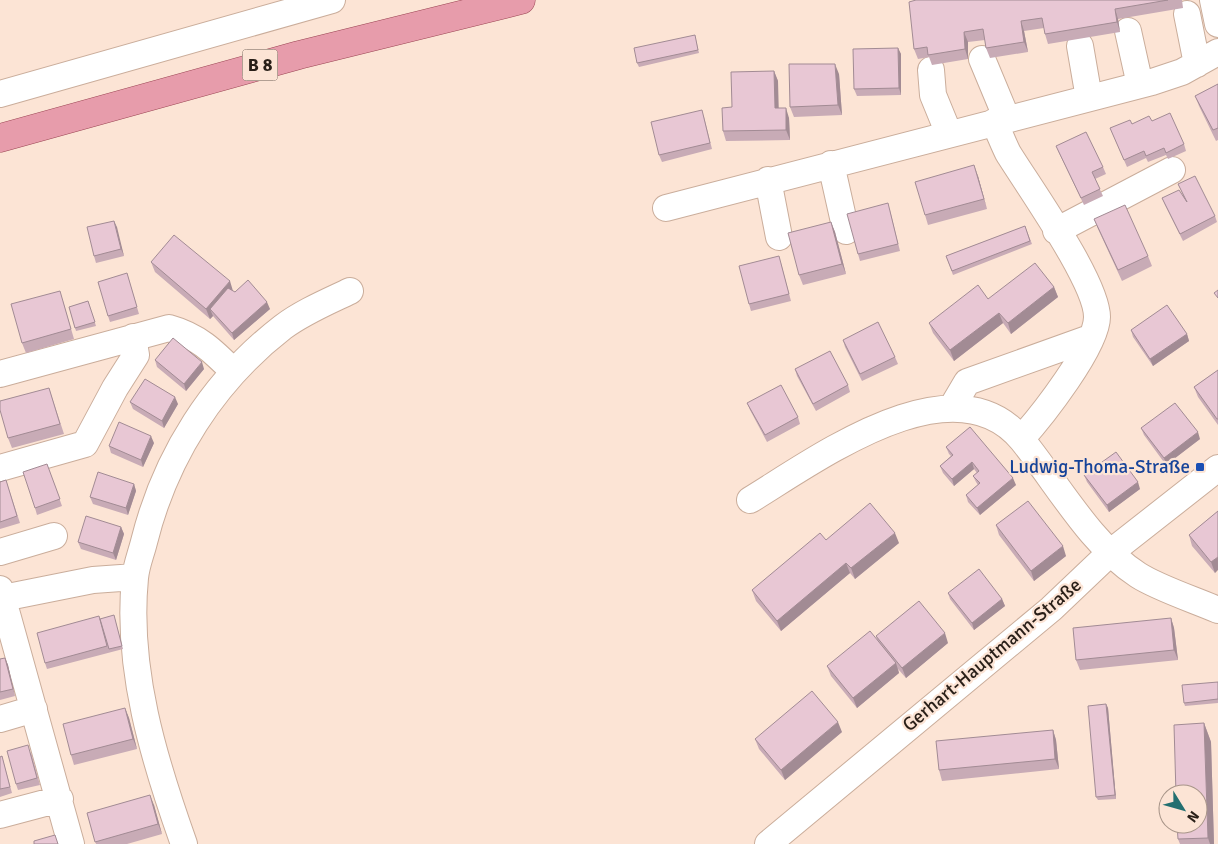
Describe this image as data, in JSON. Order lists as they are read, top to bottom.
{
  "streets": {
    "main road": ["B 8"],
    "street": ["Gerhart-Hauptmann-Straße"]
  },
  "places": {
    "transit": ["Ludwig-Thoma-Straße"]
  },
  "north": "bottom right"
}
